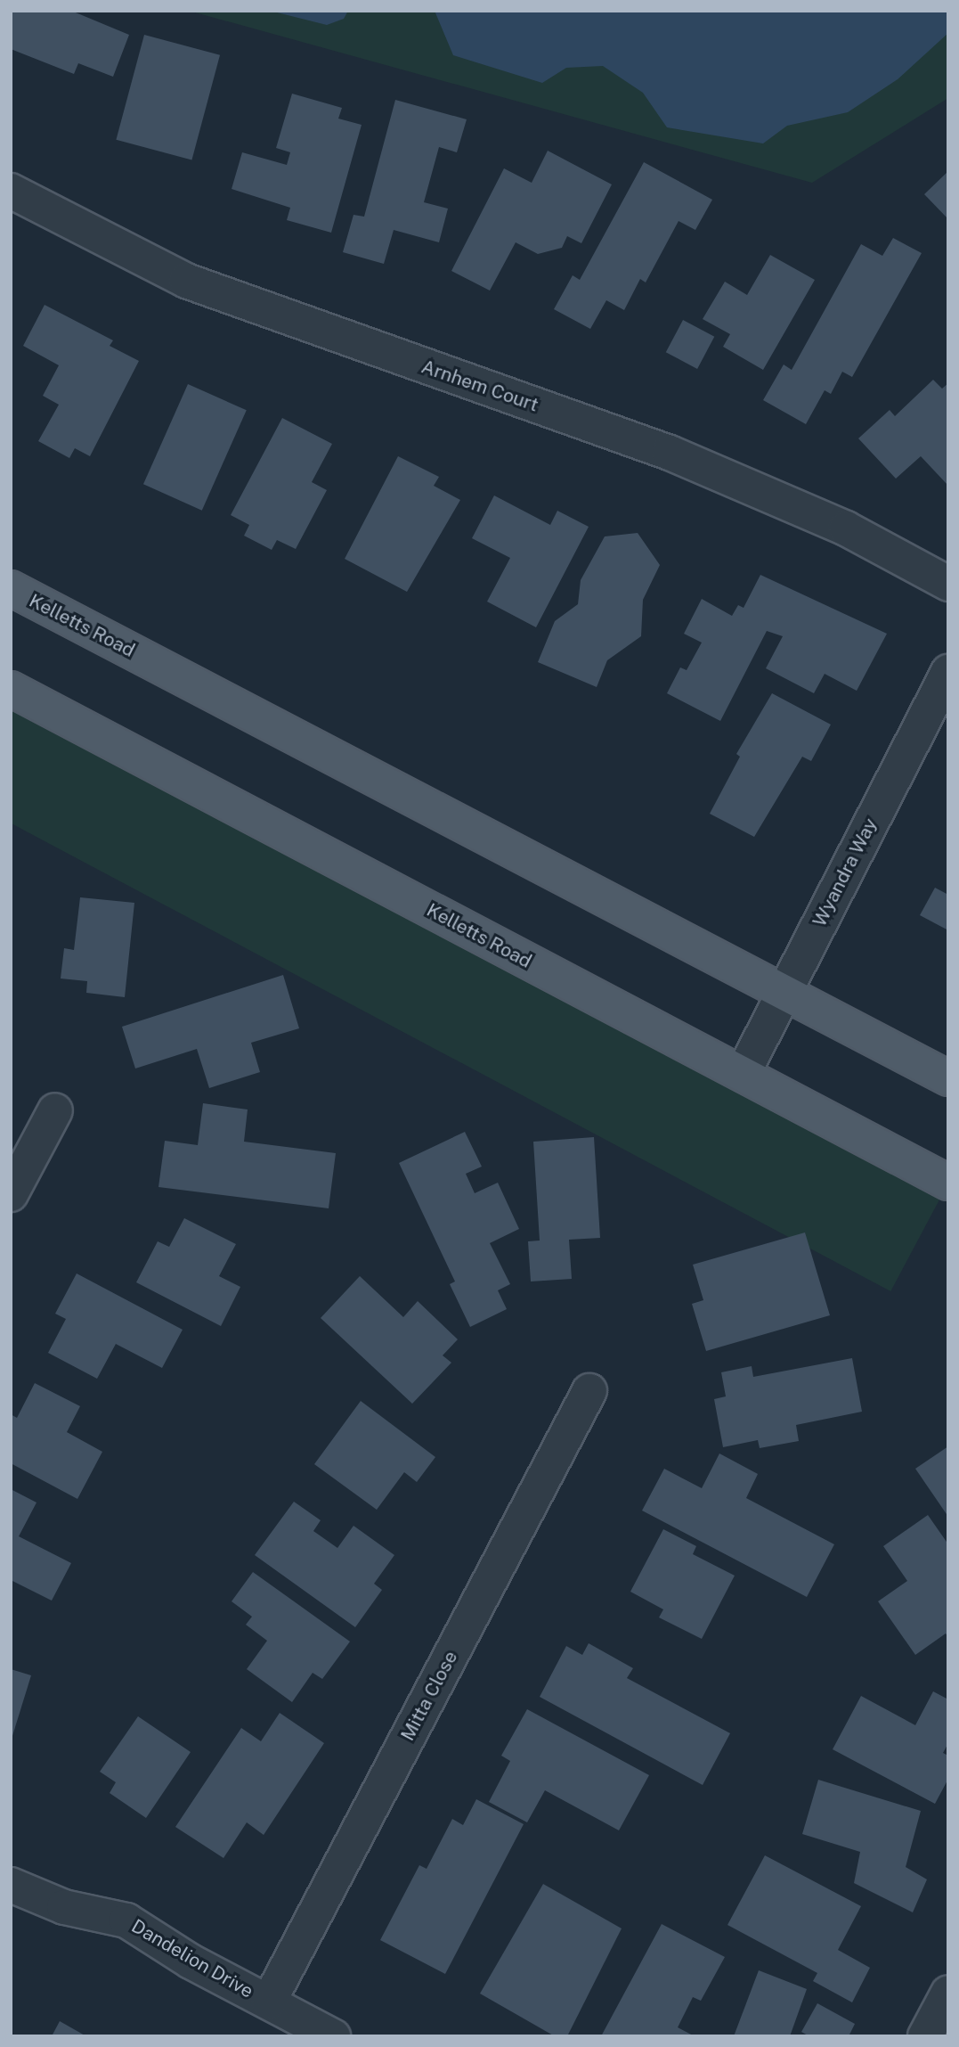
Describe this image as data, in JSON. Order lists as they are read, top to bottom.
{
  "streets": {
    "main road": ["Kelletts Road"],
    "street": [
      "Arnhem Court",
      "Wyandra Way",
      "Mitta Close",
      "Dandelion Drive"
    ]
  },
  "crossings": [
    ["Kelletts Road", "Wyandra Way"],
    ["Mitta Close", "Dandelion Drive"]
  ]
}
